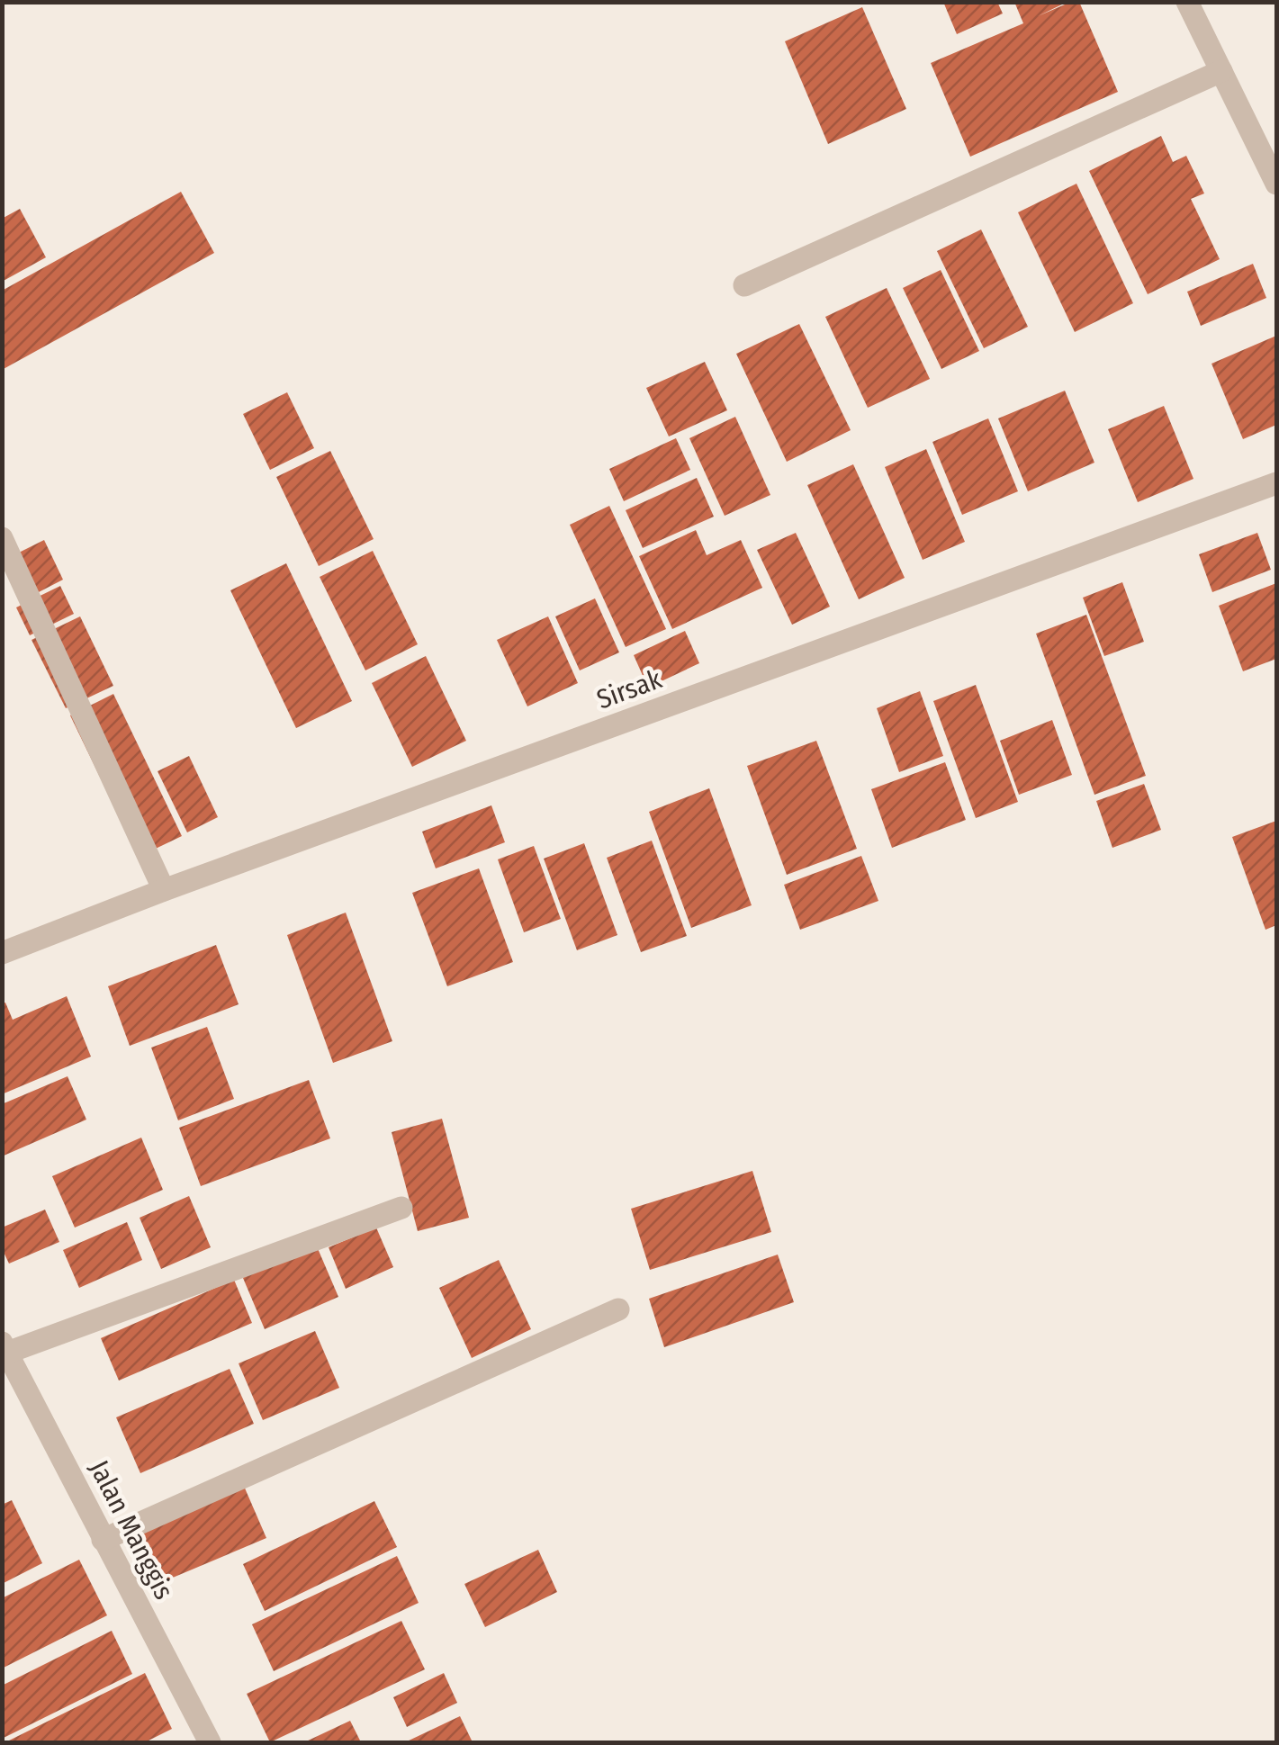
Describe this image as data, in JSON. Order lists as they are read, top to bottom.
{
  "streets": {
    "street": ["Sirsak", "Jalan Manggis"]
  }
}
